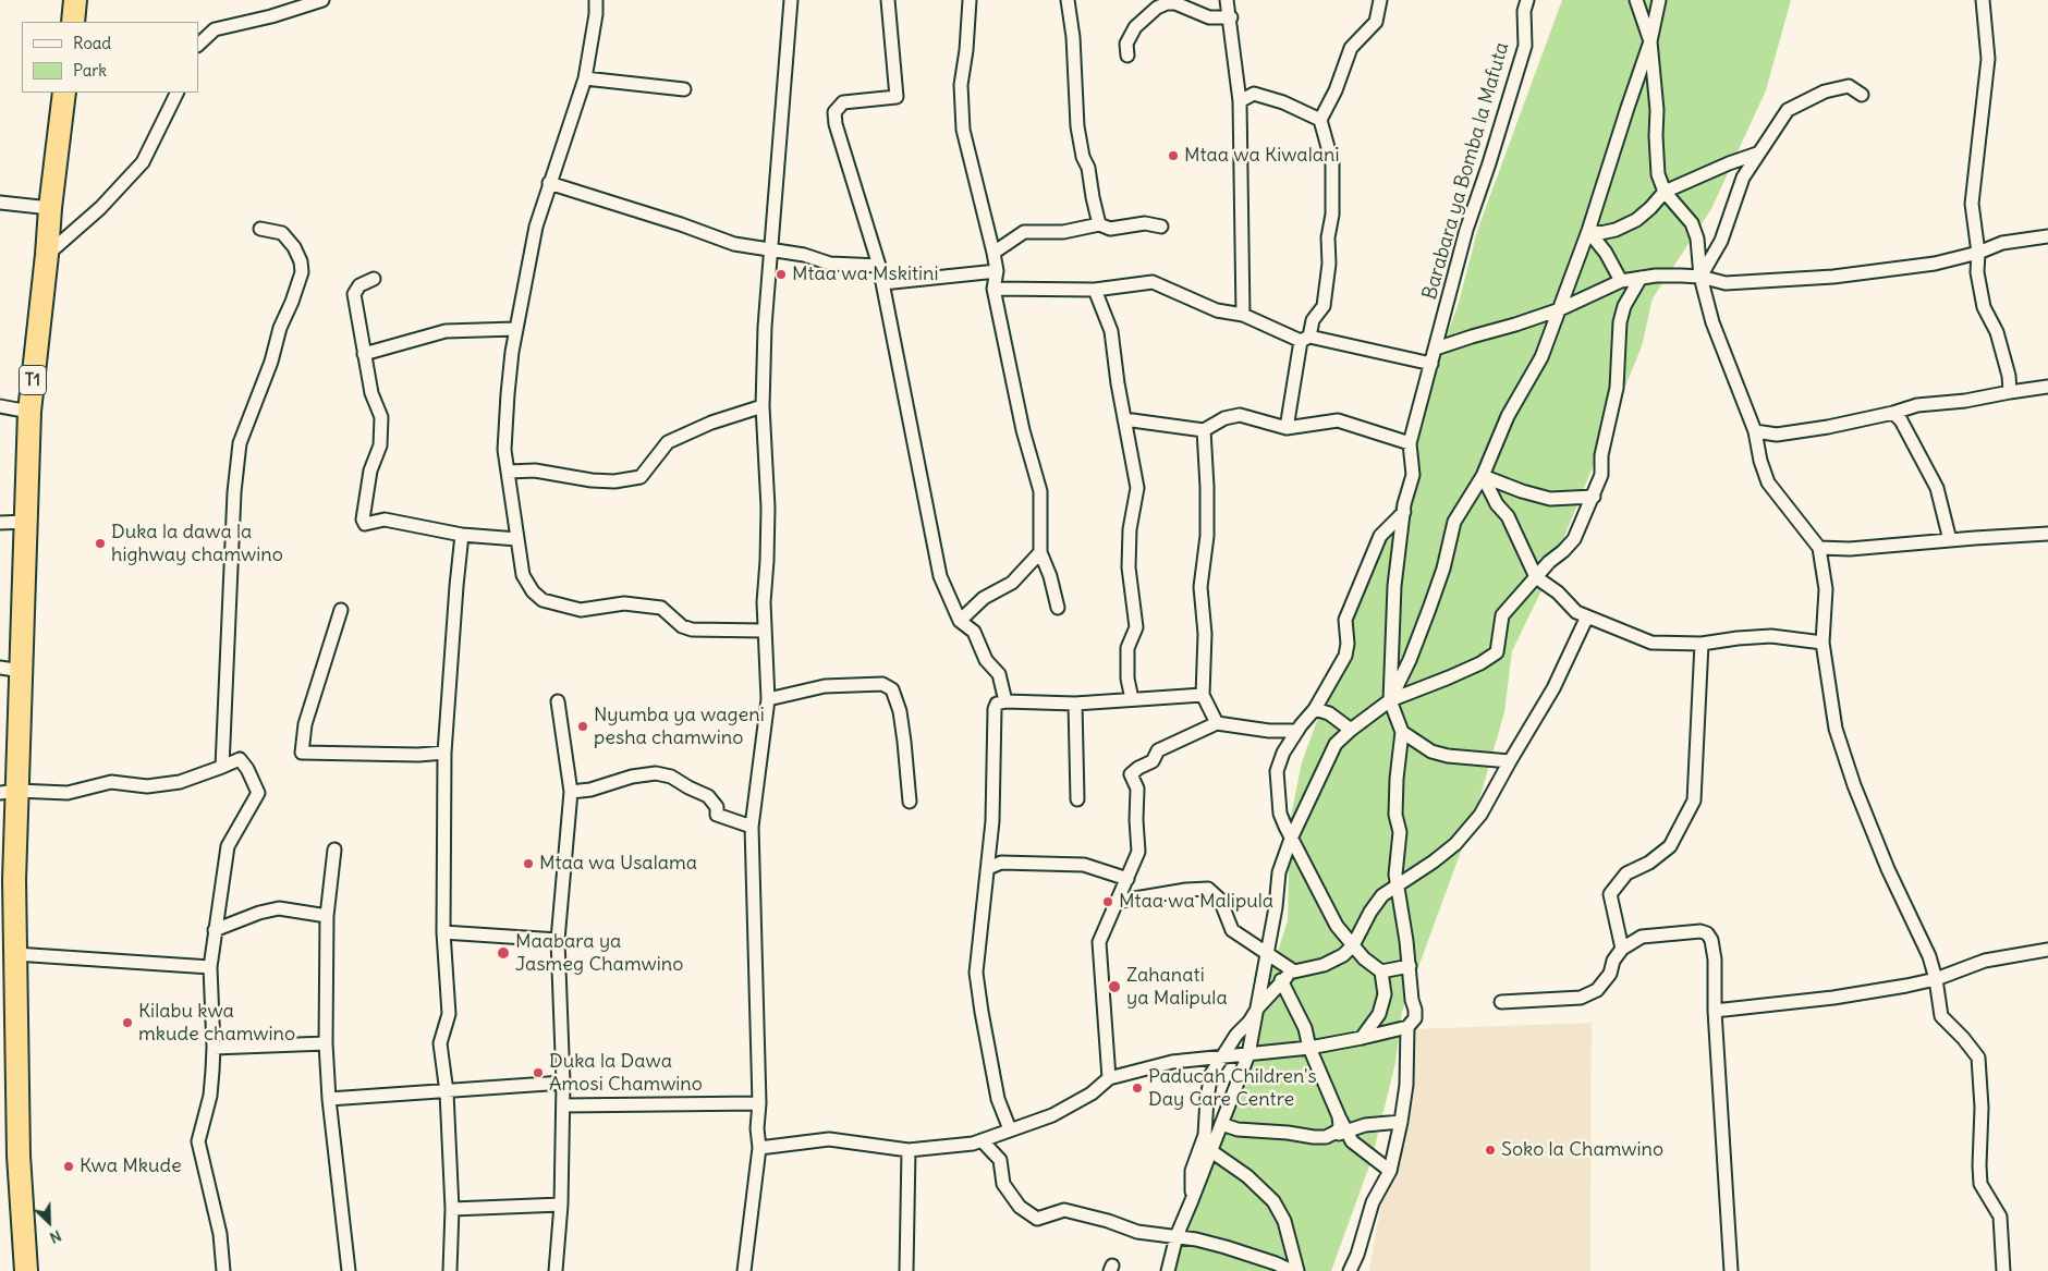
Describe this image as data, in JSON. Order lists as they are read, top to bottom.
{
  "streets": {
    "highway": ["T1"],
    "street": ["Barabara ya Bomba la Mafuta"]
  },
  "places": [
    "Mtaa wa Kiwalani",
    "Mtaa wa Mskitini",
    "Duka la dawa la highway chamwino",
    "Nyumba ya wageni pesha chamwino",
    "Mtaa wa Usalama",
    "Mtaa wa Malipula",
    "Maabara ya Jasmeg Chamwino",
    "Zahanati ya Malipula",
    "Kilabu kwa mkude chamwino",
    "Duka la Dawa Amosi Chamwino",
    "Paducah Children's Day Care Centre",
    "Soko la Chamwino",
    "Kwa Mkude"
  ],
  "legend": ["Road", "Park"],
  "north": "bottom right"
}
